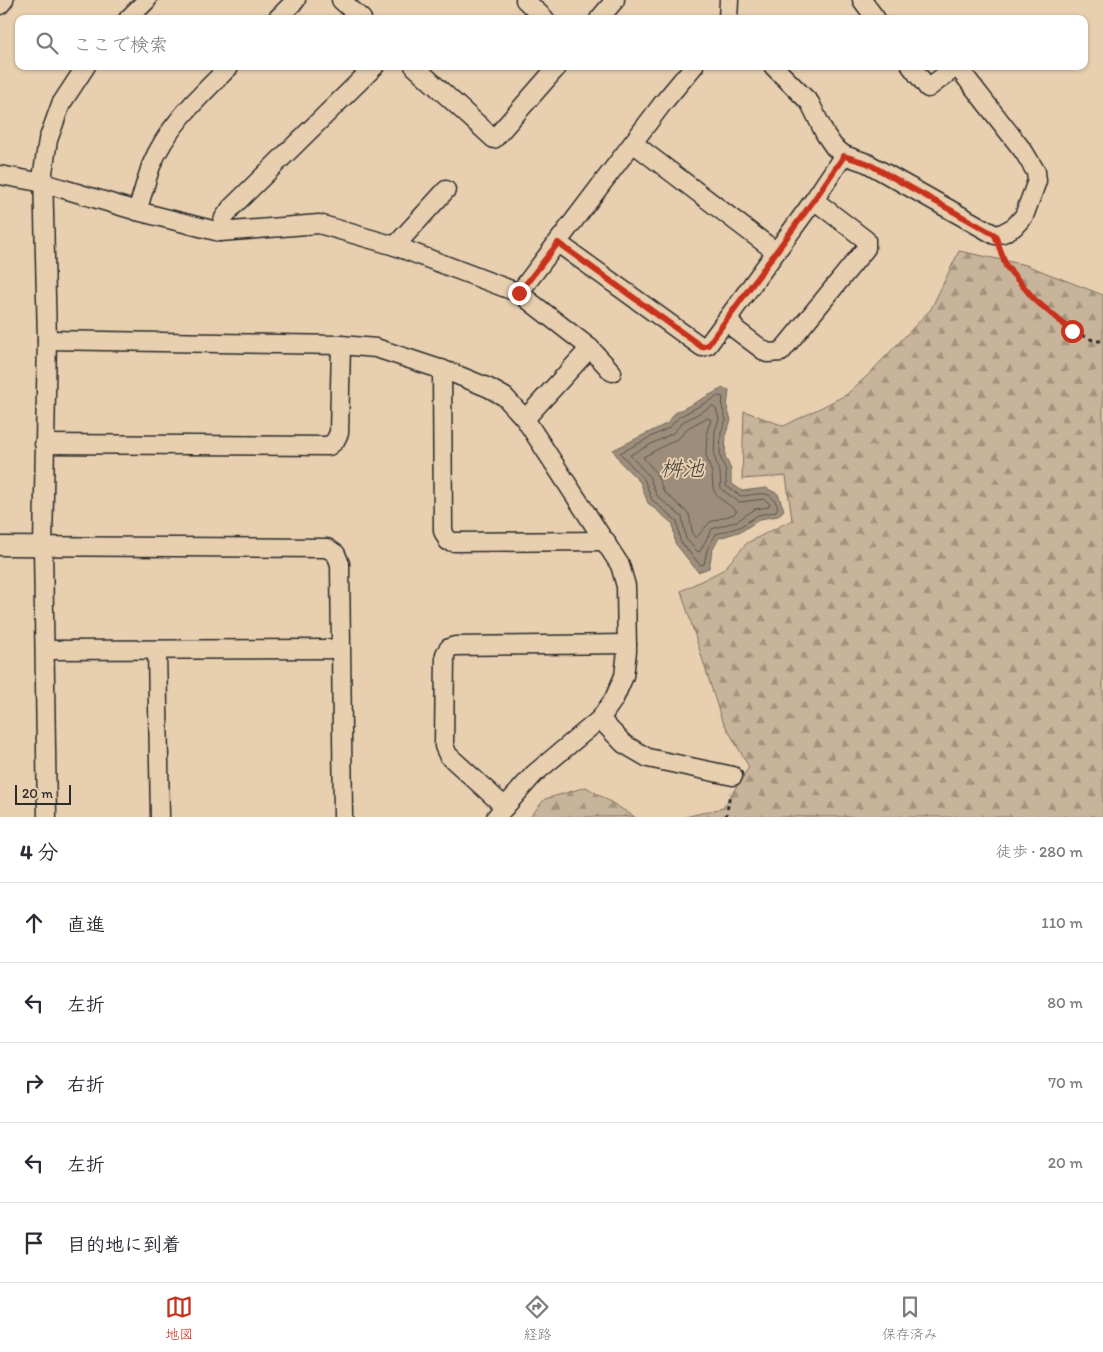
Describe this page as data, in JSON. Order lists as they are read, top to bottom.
{
  "water": ["桝池"],
  "scale_bar": "20 m",
  "page": {
    "search": "ここで検索",
    "scale": "20 m",
    "heading": ["4 分", "徒歩 · 280 m"],
    "list": [
      ["直進", "110 m"],
      ["左折", "80 m"],
      ["右折", "70 m"],
      ["左折", "20 m"],
      "目的地に到着"
    ],
    "nav": ["地図", "経路", "保存済み"]
  }
}
